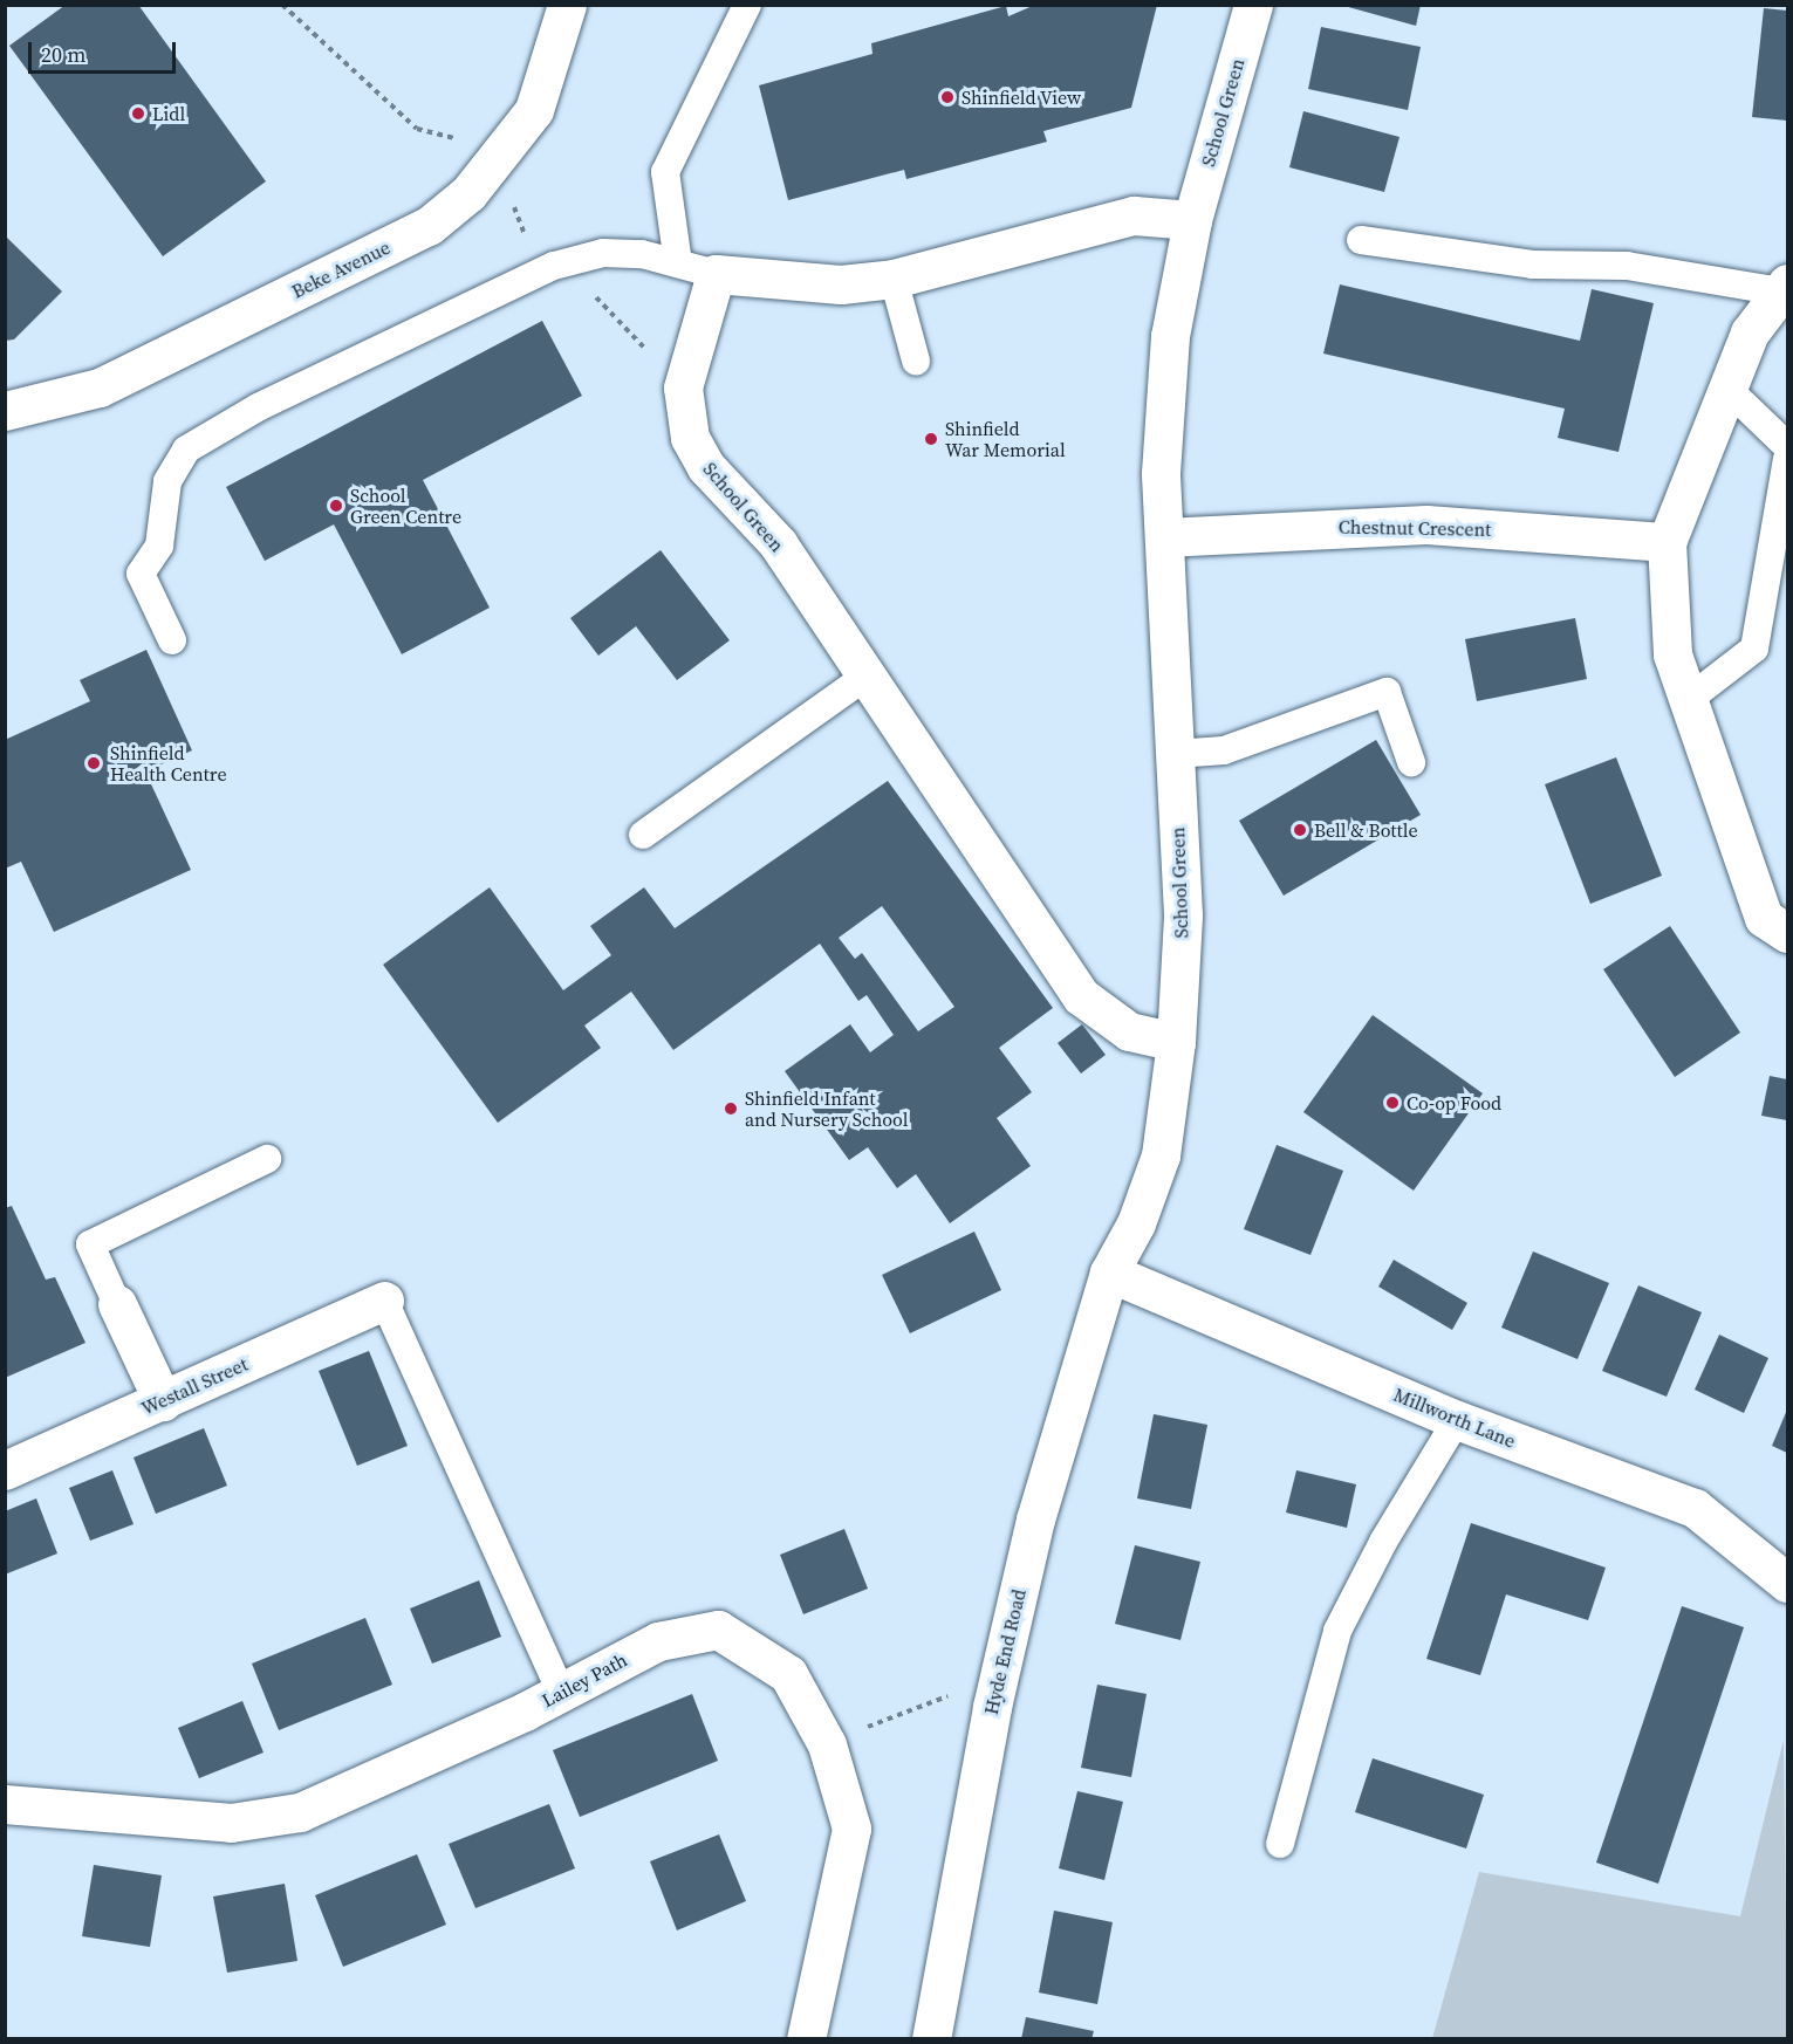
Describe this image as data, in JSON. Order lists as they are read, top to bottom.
{
  "streets": {
    "street": [
      "School Green",
      "Beke Avenue",
      "Chestnut Crescent",
      "Westall Street",
      "Millworth Lane",
      "Hyde End Road",
      "Lailey Path"
    ]
  },
  "crossings": [
    ["School Green", "Chestnut Crescent"],
    ["School Green", "Millworth Lane"],
    ["School Green", "Hyde End Road"],
    ["Millworth Lane", "Hyde End Road"]
  ],
  "places": [
    "Shinfield View",
    "Lidl",
    "Shinfield War Memorial",
    "School Green Centre",
    "Shinfield Health Centre",
    "Bell & Bottle",
    "Co-op Food",
    "Shinfield Infant and Nursery School"
  ],
  "scale_bar": "20 m"
}
